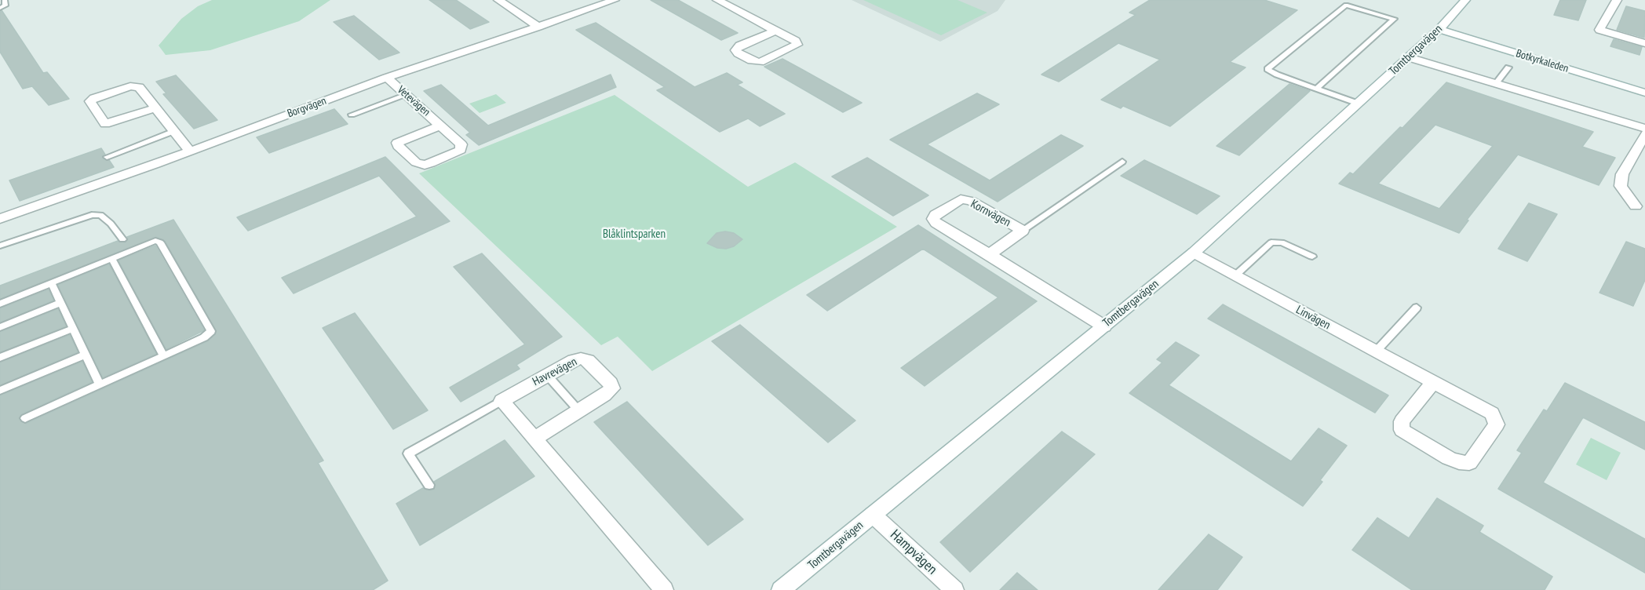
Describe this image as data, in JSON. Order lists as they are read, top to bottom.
{
  "streets": {
    "street": [
      "Tomtbergavägen",
      "Botkyrkaleden",
      "Vetevägen",
      "Borgvägen",
      "Kornvägen",
      "Linvägen",
      "Havrevägen",
      "Hampvägen"
    ]
  },
  "crossings": [
    ["Tomtbergavägen", "Botkyrkaleden"],
    ["Tomtbergavägen", "Kornvägen"],
    ["Tomtbergavägen", "Linvägen"],
    ["Tomtbergavägen", "Hampvägen"],
    ["Vetevägen", "Borgvägen"]
  ],
  "parks": ["Blåklintsparken"]
}
